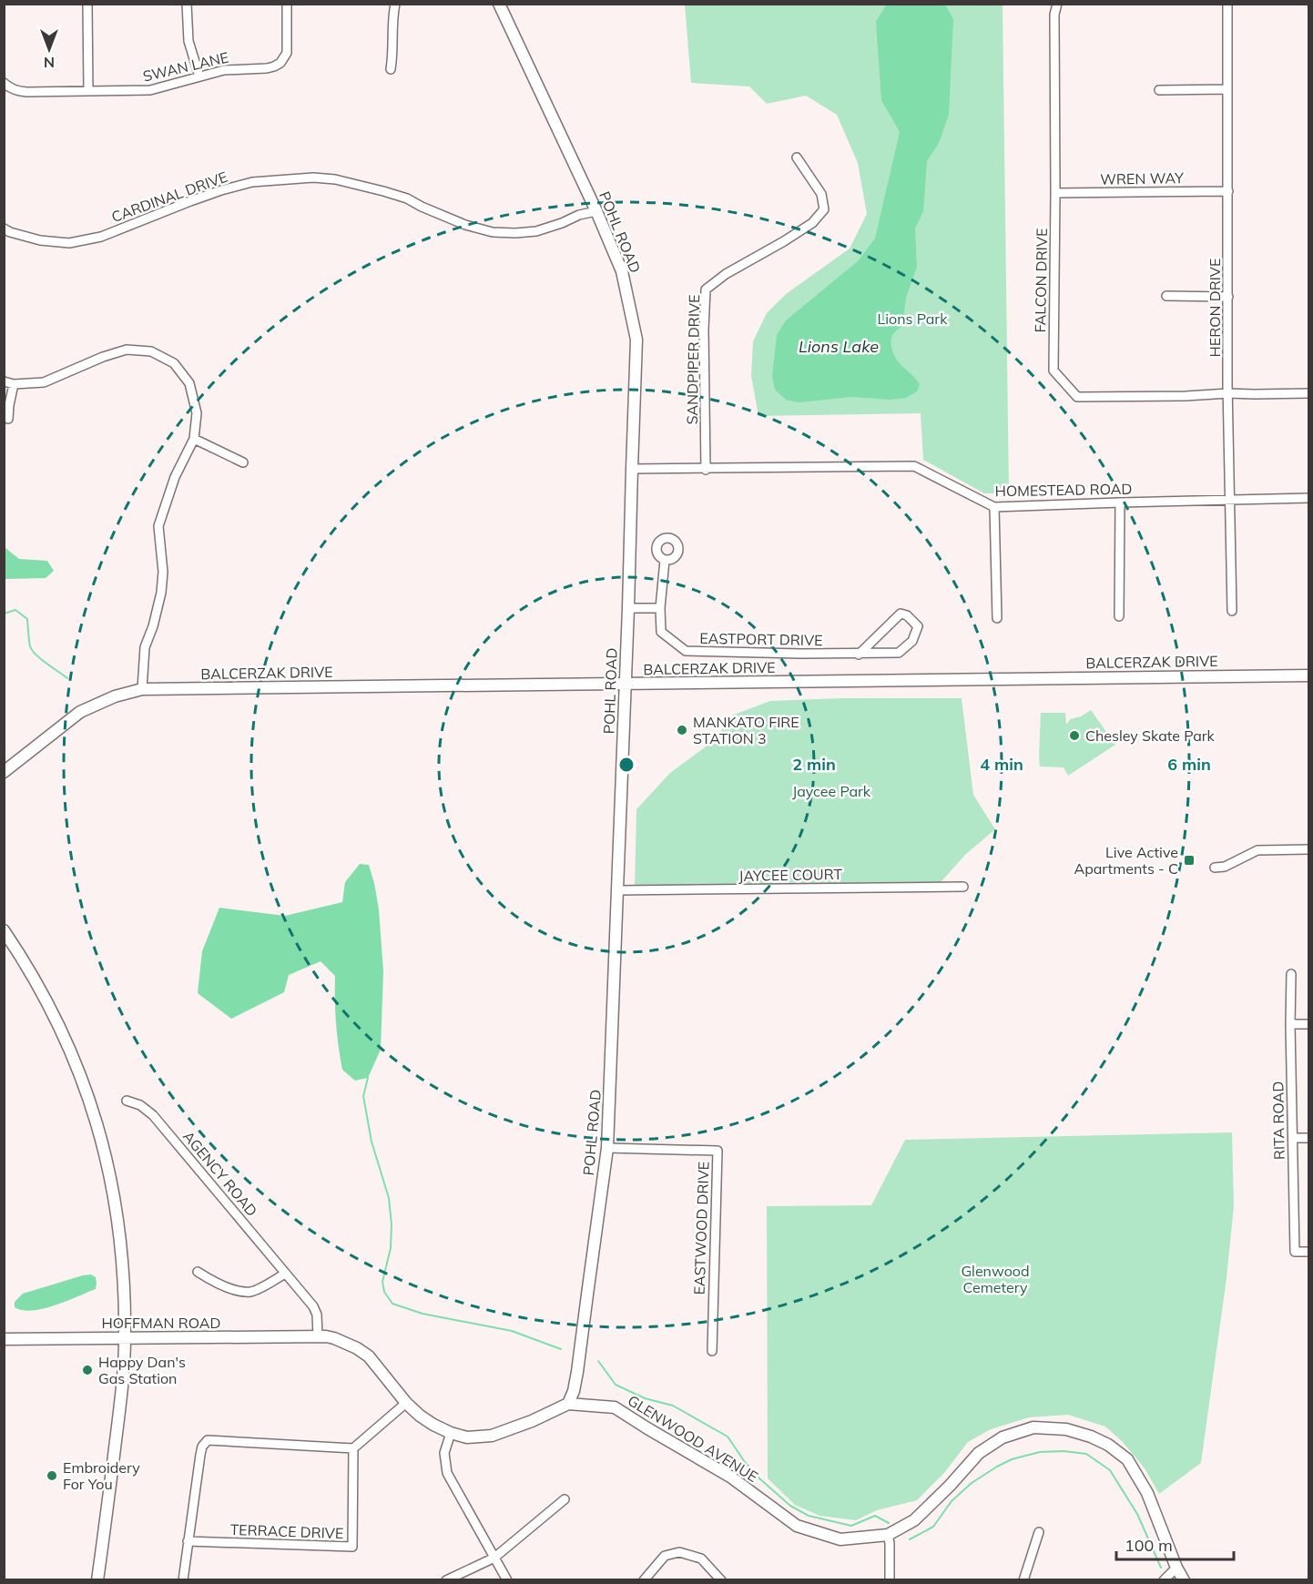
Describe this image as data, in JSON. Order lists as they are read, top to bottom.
{
  "streets": {
    "street": [
      "SWAN LANE",
      "WREN WAY",
      "CARDINAL DRIVE",
      "POHL ROAD",
      "FALCON DRIVE",
      "HERON DRIVE",
      "SANDPIPER DRIVE",
      "HOMESTEAD ROAD",
      "EASTPORT DRIVE",
      "BALCERZAK DRIVE",
      "JAYCEE COURT",
      "RITA ROAD",
      "AGENCY ROAD",
      "EASTWOOD DRIVE",
      "HOFFMAN ROAD",
      "GLENWOOD AVENUE",
      "TERRACE DRIVE"
    ]
  },
  "crossings": [
    ["WREN WAY", "FALCON DRIVE"],
    ["WREN WAY", "HERON DRIVE"],
    ["CARDINAL DRIVE", "POHL ROAD"],
    ["POHL ROAD", "HOMESTEAD ROAD"],
    ["POHL ROAD", "BALCERZAK DRIVE"],
    ["POHL ROAD", "JAYCEE COURT"],
    ["POHL ROAD", "EASTWOOD DRIVE"],
    ["POHL ROAD", "GLENWOOD AVENUE"],
    ["FALCON DRIVE", "HERON DRIVE"],
    ["HERON DRIVE", "HOMESTEAD ROAD"],
    ["SANDPIPER DRIVE", "HOMESTEAD ROAD"],
    ["AGENCY ROAD", "HOFFMAN ROAD"]
  ],
  "water": ["Lions Lake"],
  "parks": ["Lions Park", "Jaycee Park", "Glenwood Cemetery"],
  "places": {
    "other": [
      "MANKATO FIRE STATION 3",
      "Chesley Skate Park",
      "Happy Dan's Gas Station",
      "Embroidery For You"
    ],
    "transit": ["Live Active Apartments - C"]
  },
  "scale_bar": "100 m",
  "north": "bottom",
  "rings": ["2 min", "4 min", "6 min"]
}
